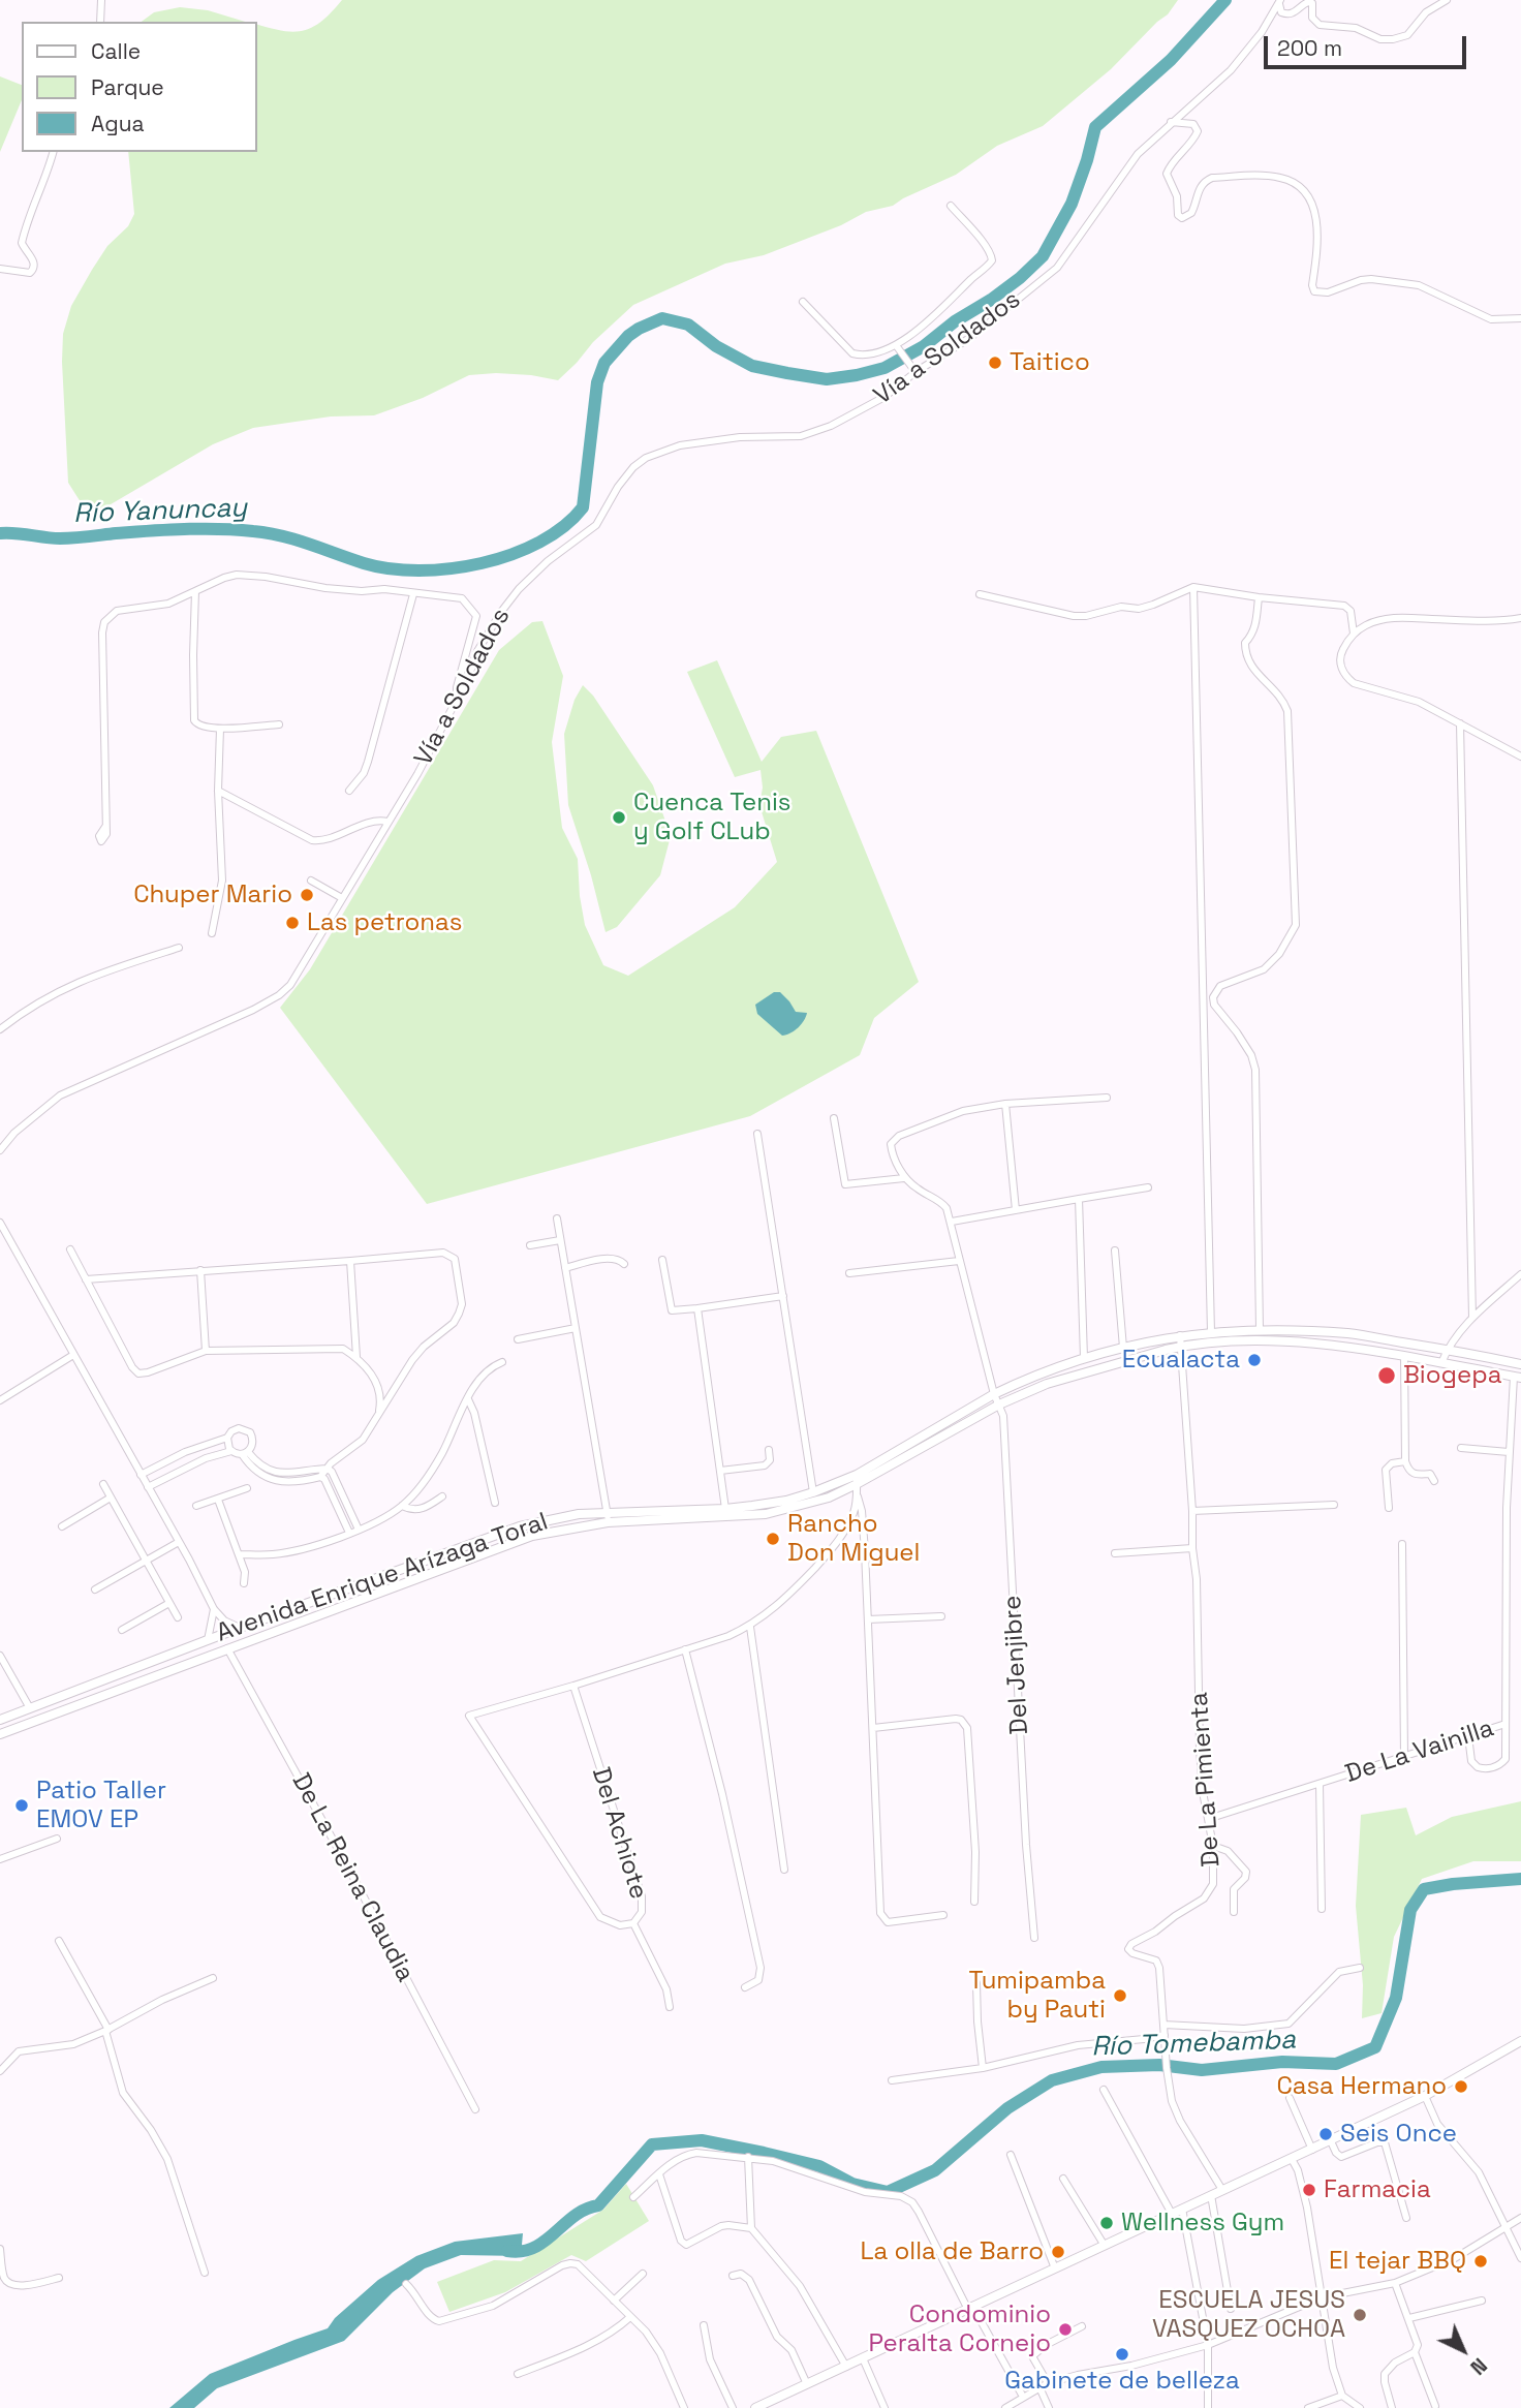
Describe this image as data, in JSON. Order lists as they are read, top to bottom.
{
  "streets": {
    "main road": ["Avenida Enrique Arízaga Toral"],
    "street": [
      "Vía a Soldados",
      "Del Jenjibre",
      "De La Vainilla",
      "De La Pimienta",
      "Del Achiote",
      "De La Reina Claudia"
    ]
  },
  "crossings": [
    ["Avenida Enrique Arízaga Toral", "Del Jenjibre"],
    ["Avenida Enrique Arízaga Toral", "De La Vainilla"],
    ["Avenida Enrique Arízaga Toral", "De La Pimienta"],
    ["Avenida Enrique Arízaga Toral", "De La Reina Claudia"],
    ["De La Vainilla", "De La Pimienta"]
  ],
  "water": ["Río Yanuncay", "Río Tomebamba"],
  "places": [
    "Taitico",
    "Cuenca Tenis y Golf CLub",
    "Chuper Mario",
    "Las petronas",
    "Ecualacta",
    "Biogepa",
    "Rancho Don Miguel",
    "Patio Taller EMOV EP",
    "Tumipamba by Pauti",
    "Casa Hermano",
    "Seis Once",
    "Farmacia",
    "Wellness Gym",
    "La olla de Barro",
    "El tejar BBQ",
    "ESCUELA JESUS VASQUEZ OCHOA",
    "Condominio Peralta Cornejo",
    "Gabinete de belleza"
  ],
  "legend": ["Calle", "Parque", "Agua"],
  "scale_bar": "200 m",
  "north": "bottom right"
}
